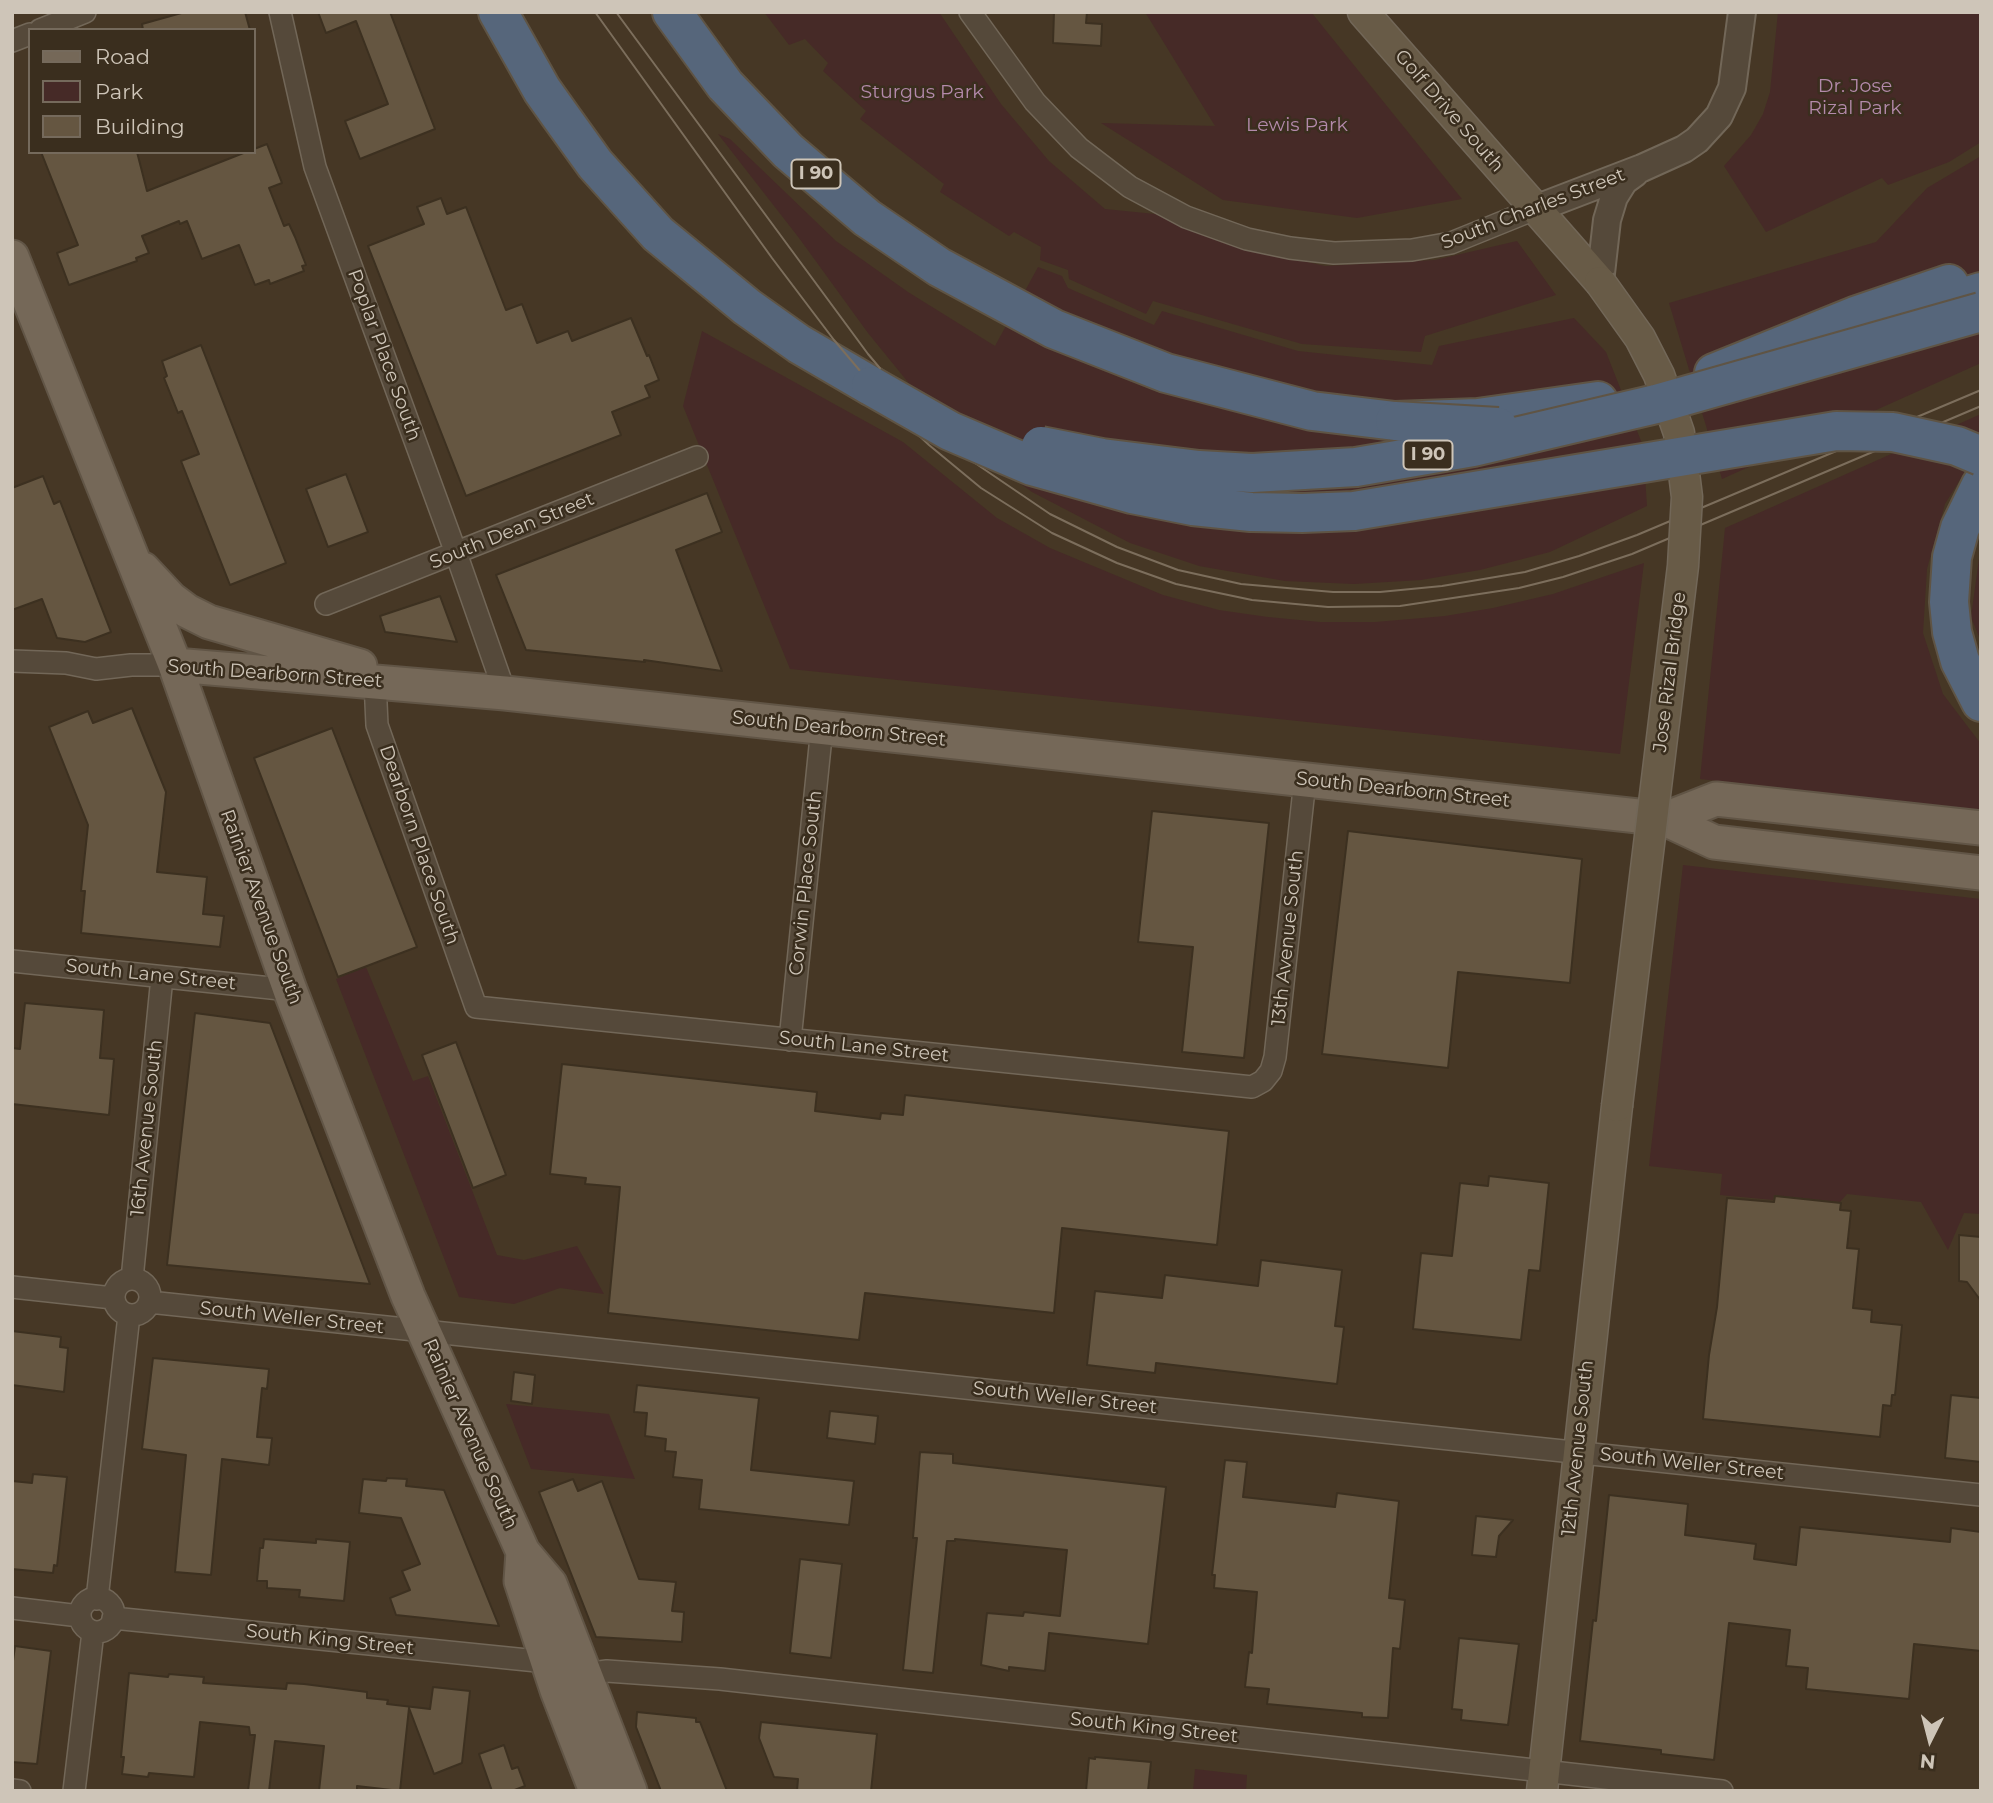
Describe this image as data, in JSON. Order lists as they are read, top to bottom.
{
  "streets": {
    "highway": ["I 90"],
    "main road": [
      "Golf Drive South",
      "Jose Rizal Bridge",
      "South Dearborn Street",
      "Rainier Avenue South",
      "12th Avenue South"
    ],
    "street": [
      "South Charles Street",
      "Poplar Place South",
      "South Dean Street",
      "Dearborn Place South",
      "Corwin Place South",
      "13th Avenue South",
      "South Lane Street",
      "16th Avenue South",
      "South Weller Street",
      "South King Street"
    ]
  },
  "crossings": [
    ["Golf Drive South", "South Charles Street"],
    ["Poplar Place South", "South Dean Street"],
    ["Poplar Place South", "South Dearborn Street"],
    ["Jose Rizal Bridge", "12th Avenue South"],
    ["South Dearborn Street", "Dearborn Place South"],
    ["South Dearborn Street", "Corwin Place South"],
    ["South Dearborn Street", "Rainier Avenue South"],
    ["South Dearborn Street", "13th Avenue South"],
    ["Dearborn Place South", "South Lane Street"],
    ["Corwin Place South", "South Lane Street"],
    ["Rainier Avenue South", "South Lane Street"],
    ["Rainier Avenue South", "South Weller Street"],
    ["Rainier Avenue South", "South King Street"],
    ["13th Avenue South", "South Lane Street"],
    ["South Lane Street", "16th Avenue South"],
    ["16th Avenue South", "South Weller Street"],
    ["South Weller Street", "12th Avenue South"],
    ["12th Avenue South", "South King Street"]
  ],
  "parks": ["Dr. Jose Rizal Park", "Sturgus Park", "Lewis Park"],
  "legend": ["Road", "Park", "Building"],
  "north": "bottom"
}
